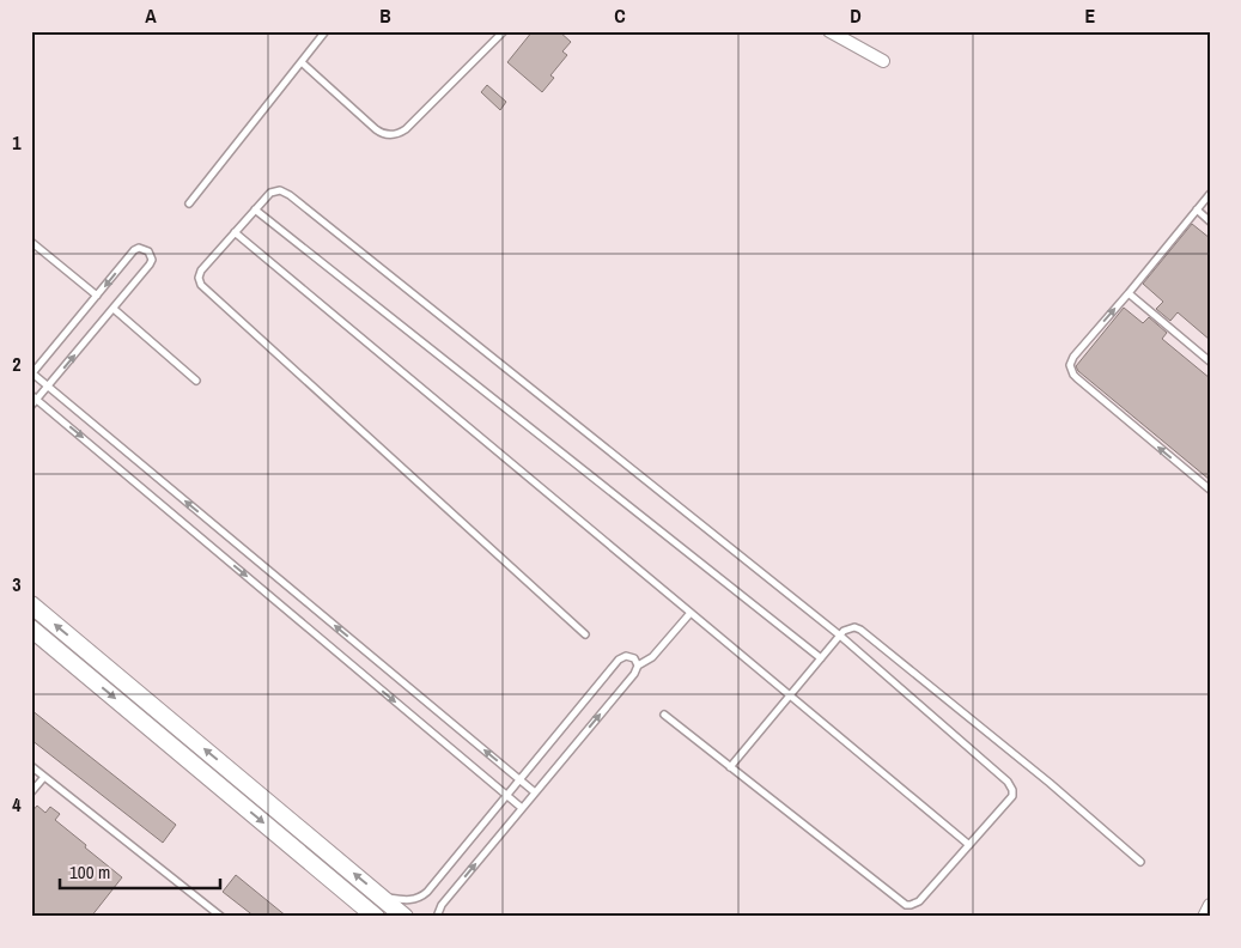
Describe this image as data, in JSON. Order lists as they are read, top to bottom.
{
  "scale_bar": "100 m",
  "grid": {
    "columns": [
      "A",
      "B",
      "C",
      "D",
      "E"
    ],
    "rows": [
      "1",
      "2",
      "3",
      "4"
    ]
  }
}
